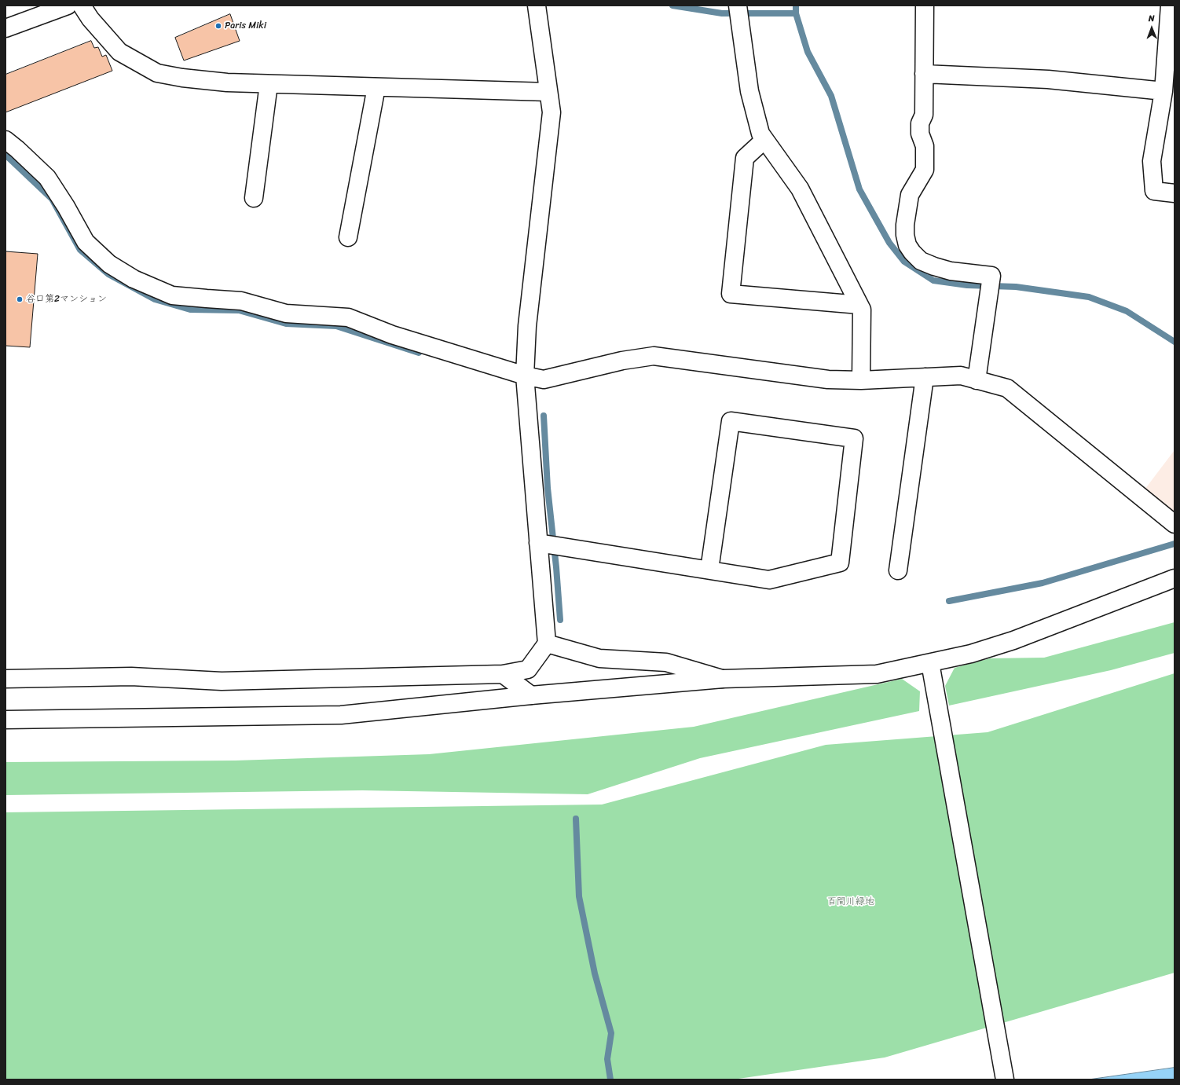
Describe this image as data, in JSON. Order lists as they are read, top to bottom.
{
  "parks": ["百間川緑地"],
  "places": ["Paris Miki", "谷口第2マンション"],
  "north": "top"
}
